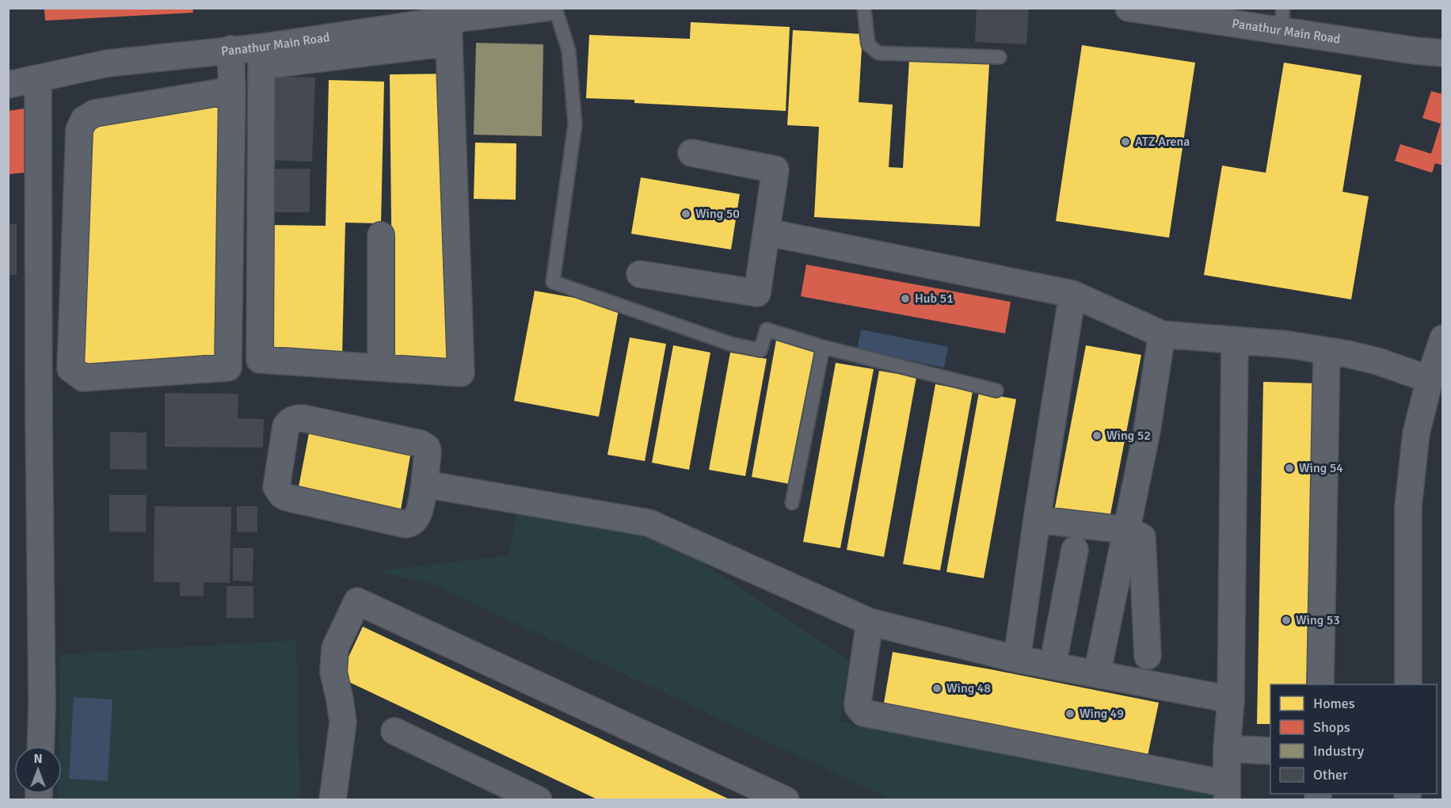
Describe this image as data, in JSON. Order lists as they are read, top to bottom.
{
  "streets": {
    "street": ["Panathur Main Road"]
  },
  "places": [
    "ATZ Arena",
    "Wing 50",
    "Hub 51",
    "Wing 52",
    "Wing 54",
    "Wing 53",
    "Wing 48",
    "Wing 49"
  ],
  "legend": [
    "Homes",
    "Shops",
    "Industry",
    "Other"
  ],
  "north": "top"
}
